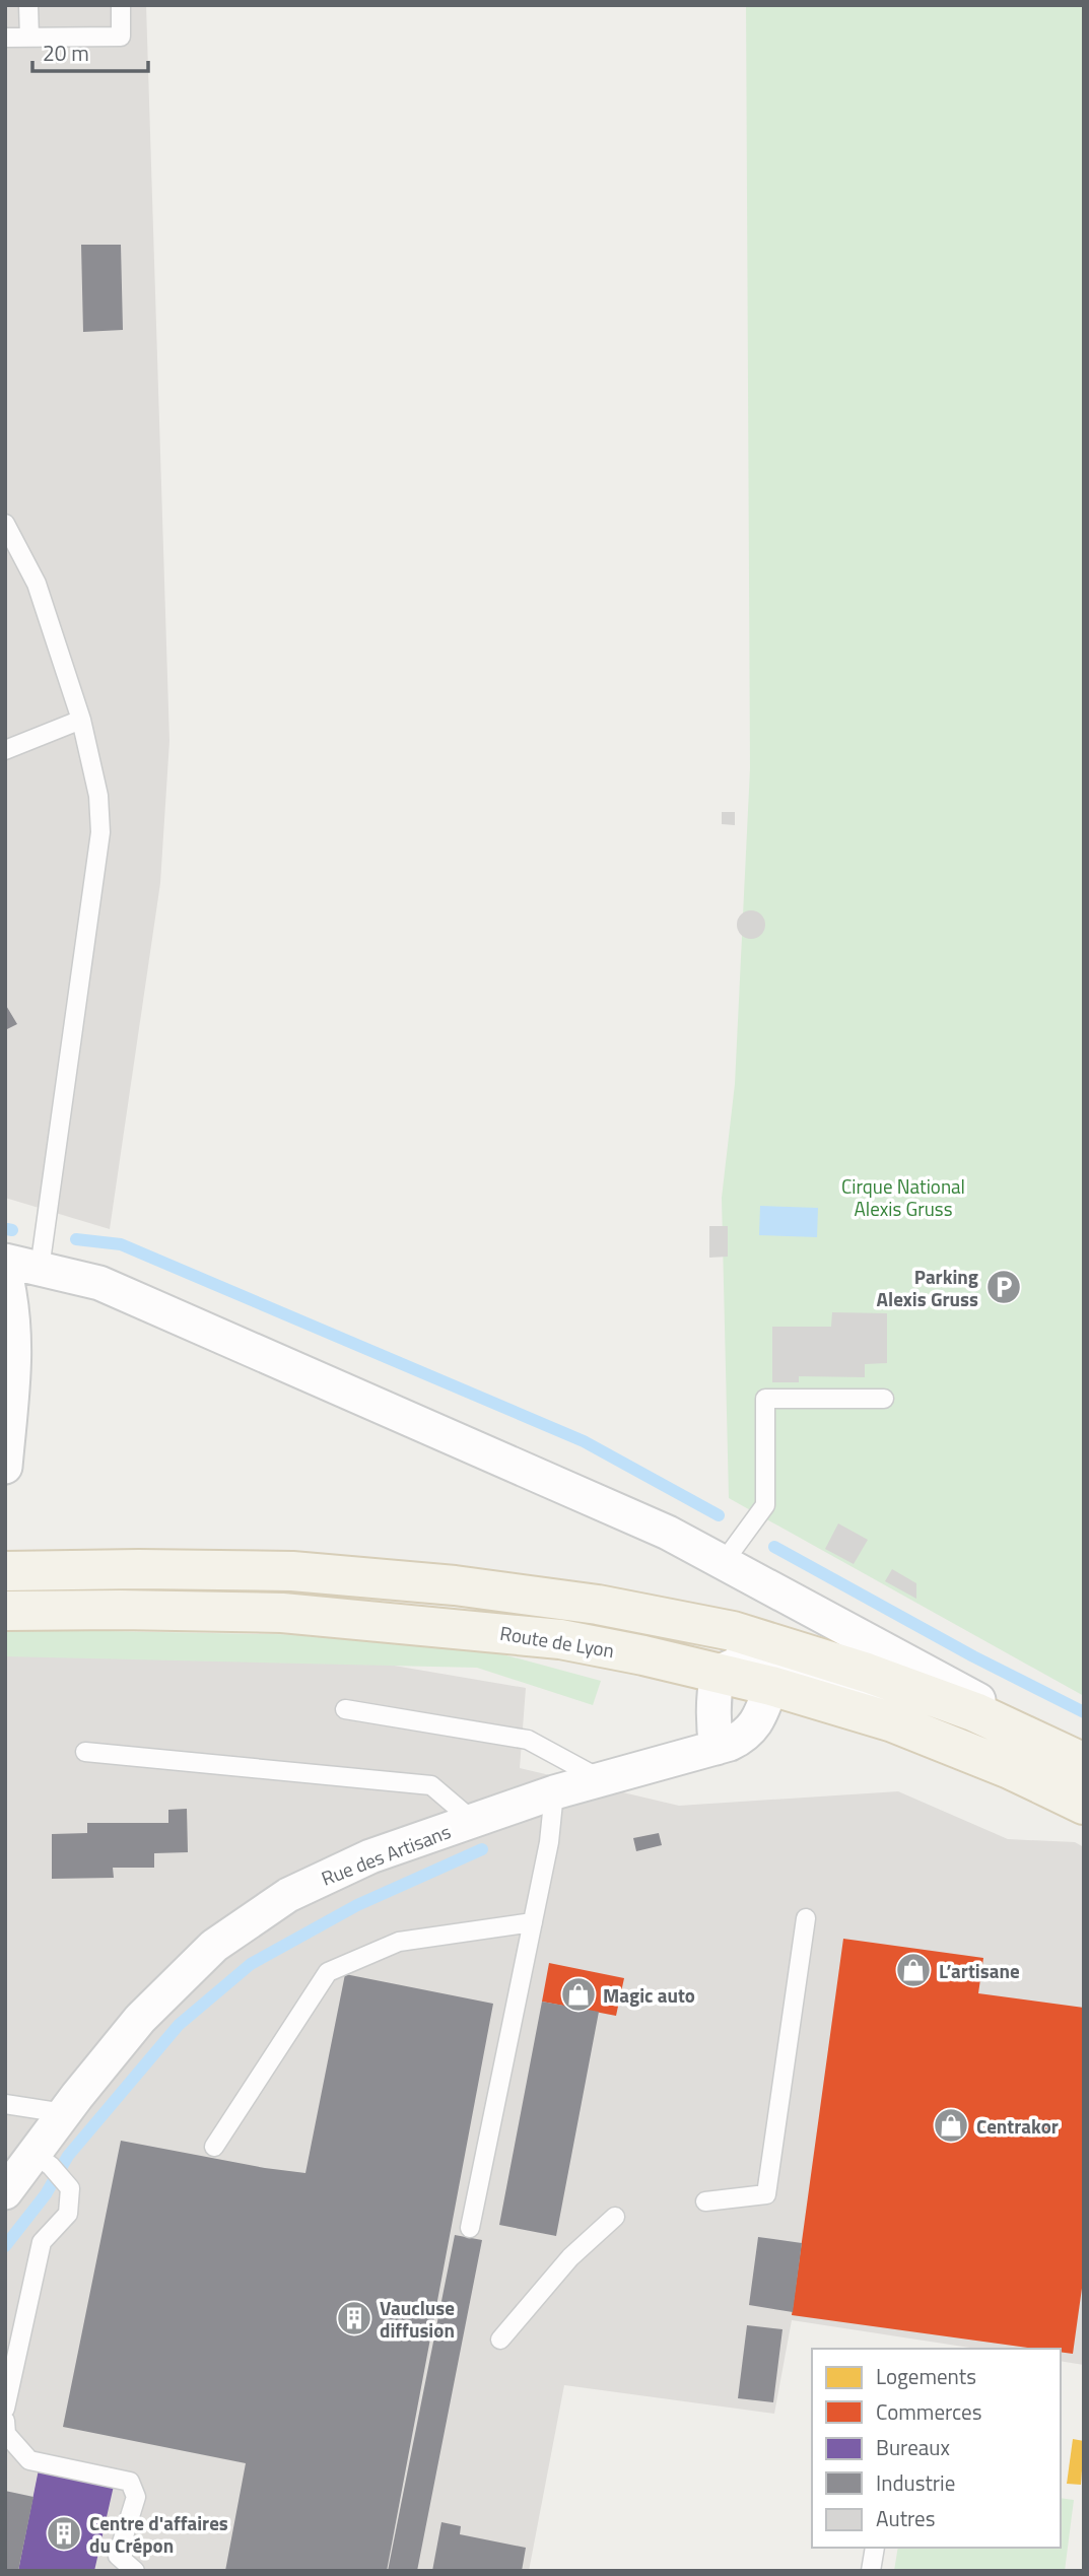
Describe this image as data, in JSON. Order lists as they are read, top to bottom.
{
  "streets": {
    "main road": ["Route de Lyon"],
    "street": ["Rue des Artisans"]
  },
  "crossings": [
    ["Route de Lyon", "Rue des Artisans"]
  ],
  "parks": ["Cirque National Alexis Gruss"],
  "places": {
    "parking": ["Parking Alexis Gruss"],
    "shop": ["L’artisane", "Magic auto", "Centrakor"],
    "building": ["Vaucluse diffusion", "Centre d'affaires du Crépon"]
  },
  "legend": [
    "Logements",
    "Commerces",
    "Bureaux",
    "Industrie",
    "Autres"
  ],
  "scale_bar": "20 m"
}
